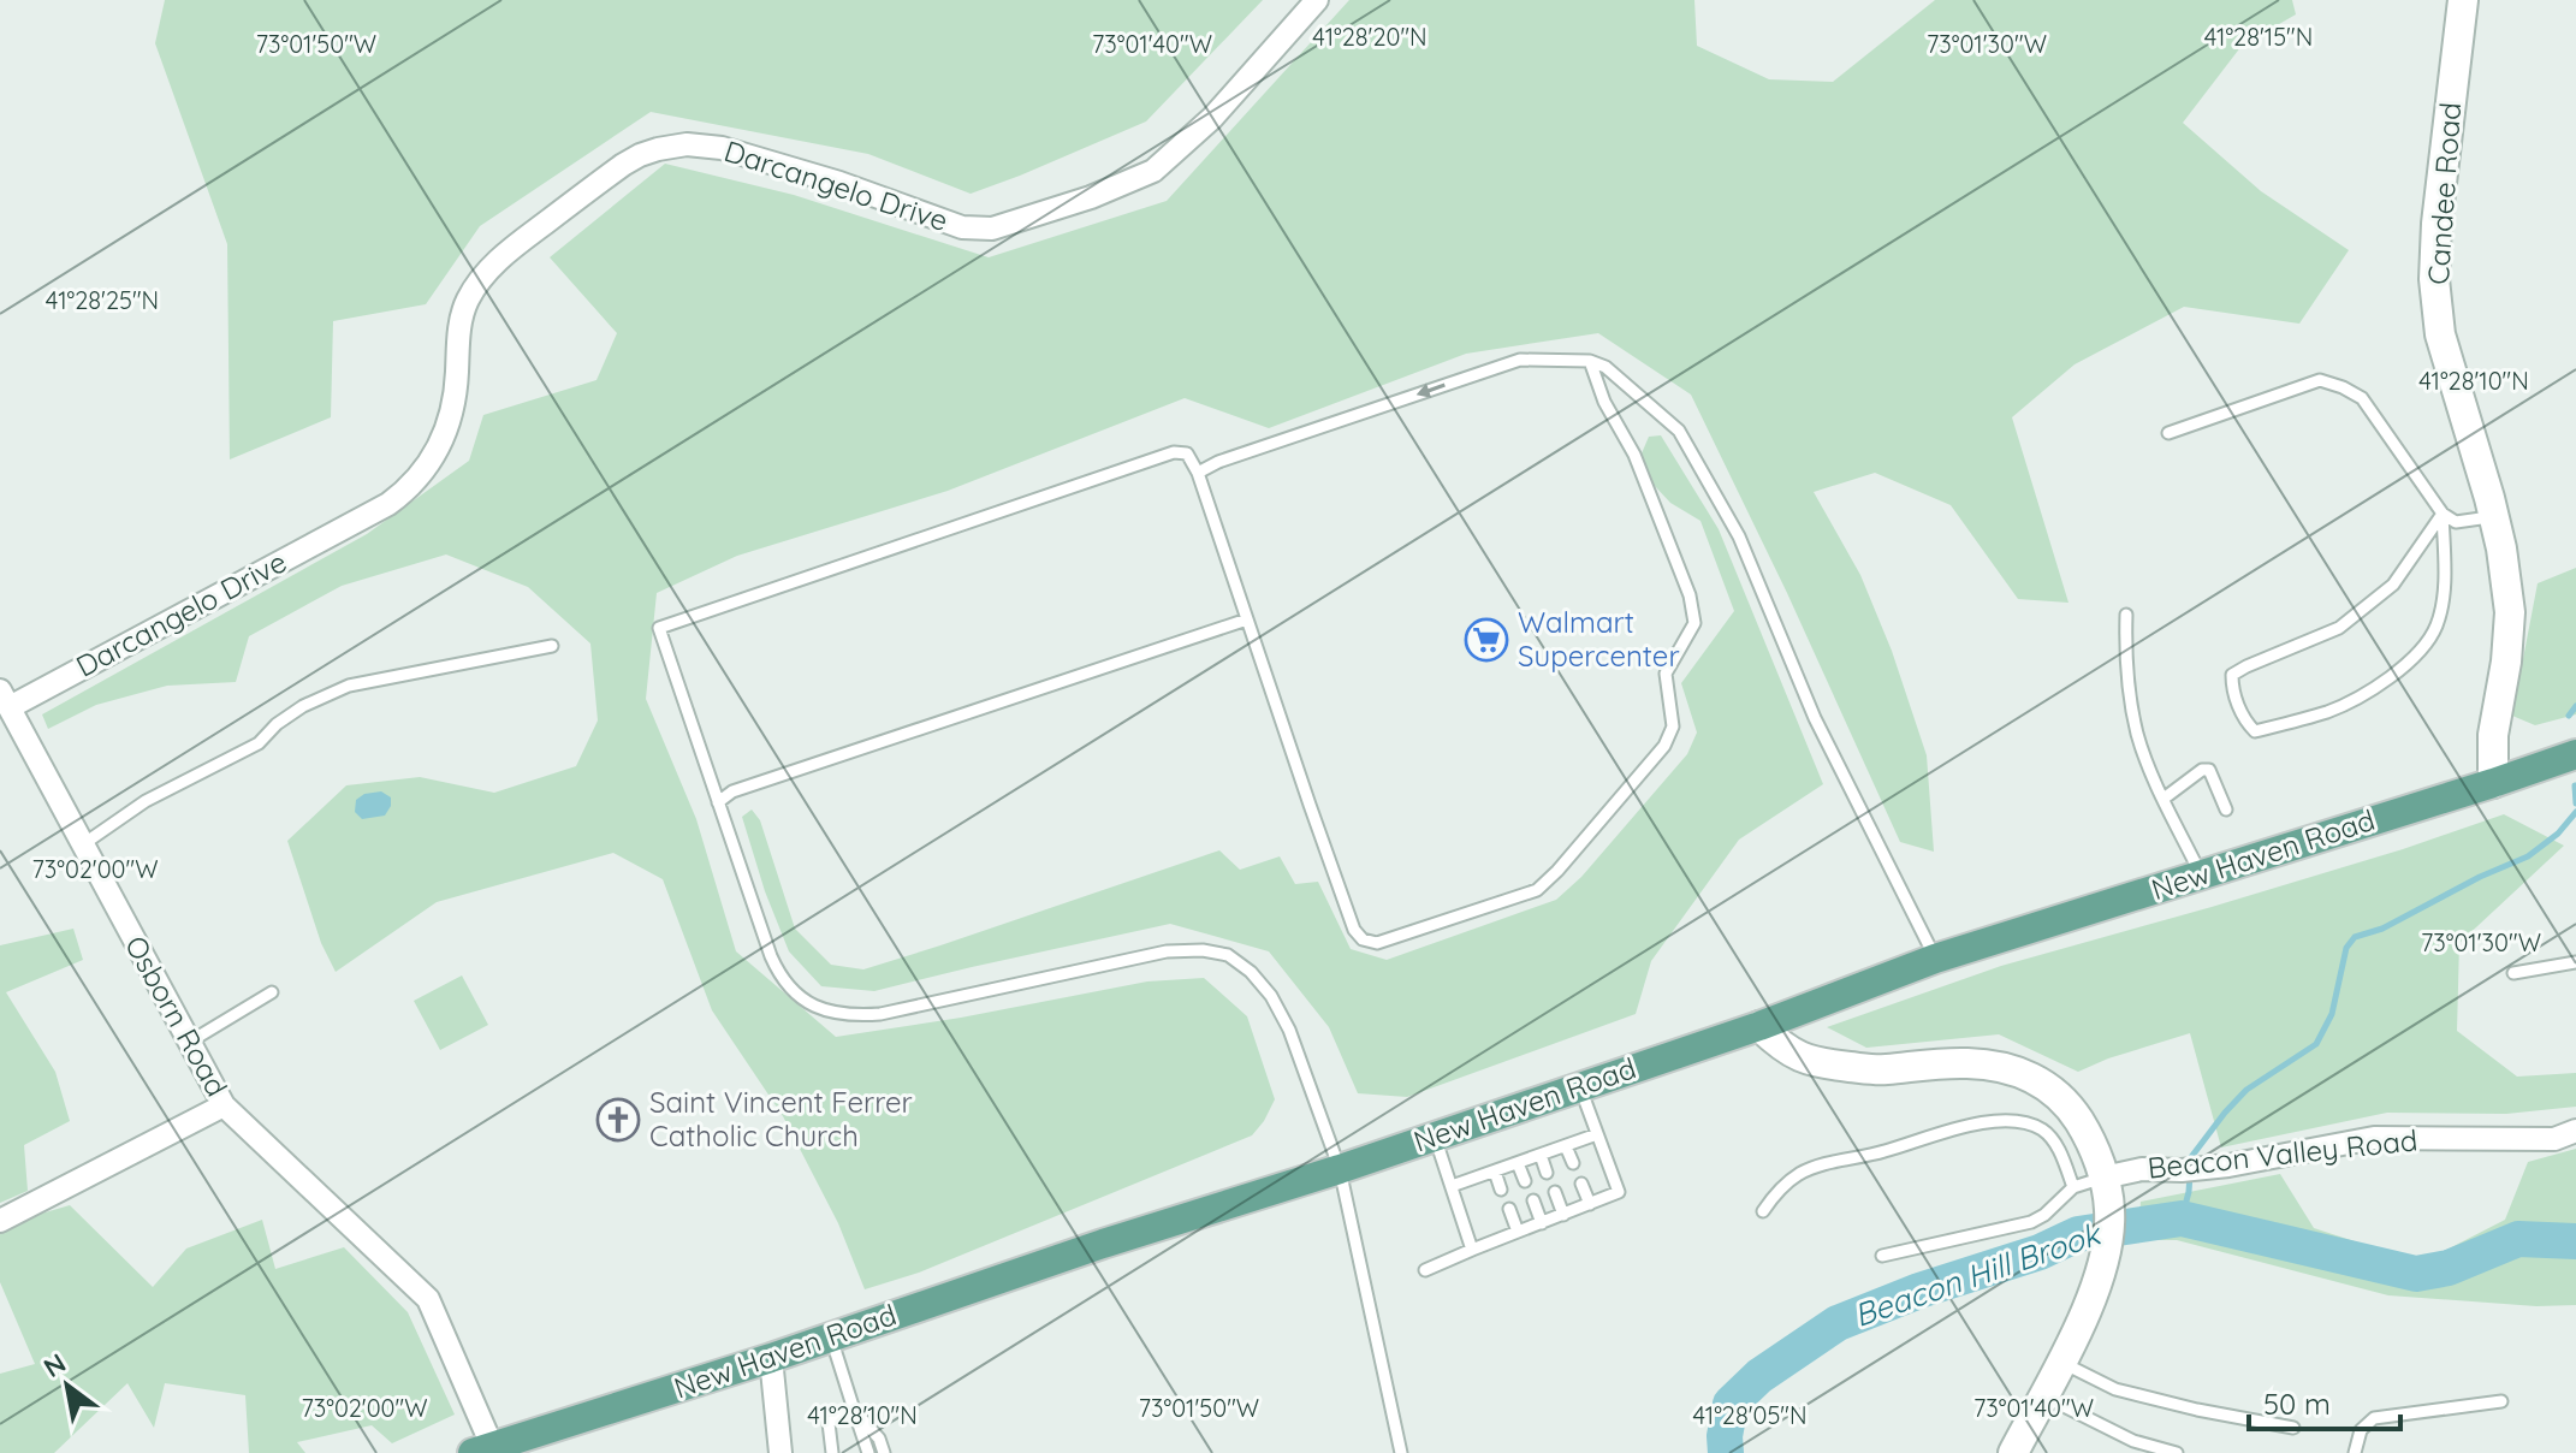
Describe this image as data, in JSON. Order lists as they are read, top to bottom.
{
  "streets": {
    "main road": ["New Haven Road"],
    "street": [
      "Darcangelo Drive",
      "Candee Road",
      "Osborn Road",
      "Beacon Valley Road"
    ]
  },
  "crossings": [
    ["Darcangelo Drive", "Osborn Road"],
    ["Candee Road", "New Haven Road"],
    ["New Haven Road", "Osborn Road"],
    ["New Haven Road", "Beacon Valley Road"]
  ],
  "water": ["Beacon Hill Brook"],
  "places": {
    "supermarket": ["Walmart Supercenter"],
    "church": ["Saint Vincent Ferrer Catholic Church"]
  },
  "scale_bar": "50 m",
  "north": "top left",
  "coordinates": [
    "41°28'20\"N",
    "41°28'15\"N",
    "73°01'50\"W",
    "73°01'40\"W",
    "73°01'30\"W",
    "41°28'25\"N",
    "41°28'10\"N",
    "73°02'00\"W",
    "41°28'05\"N"
  ]
}
